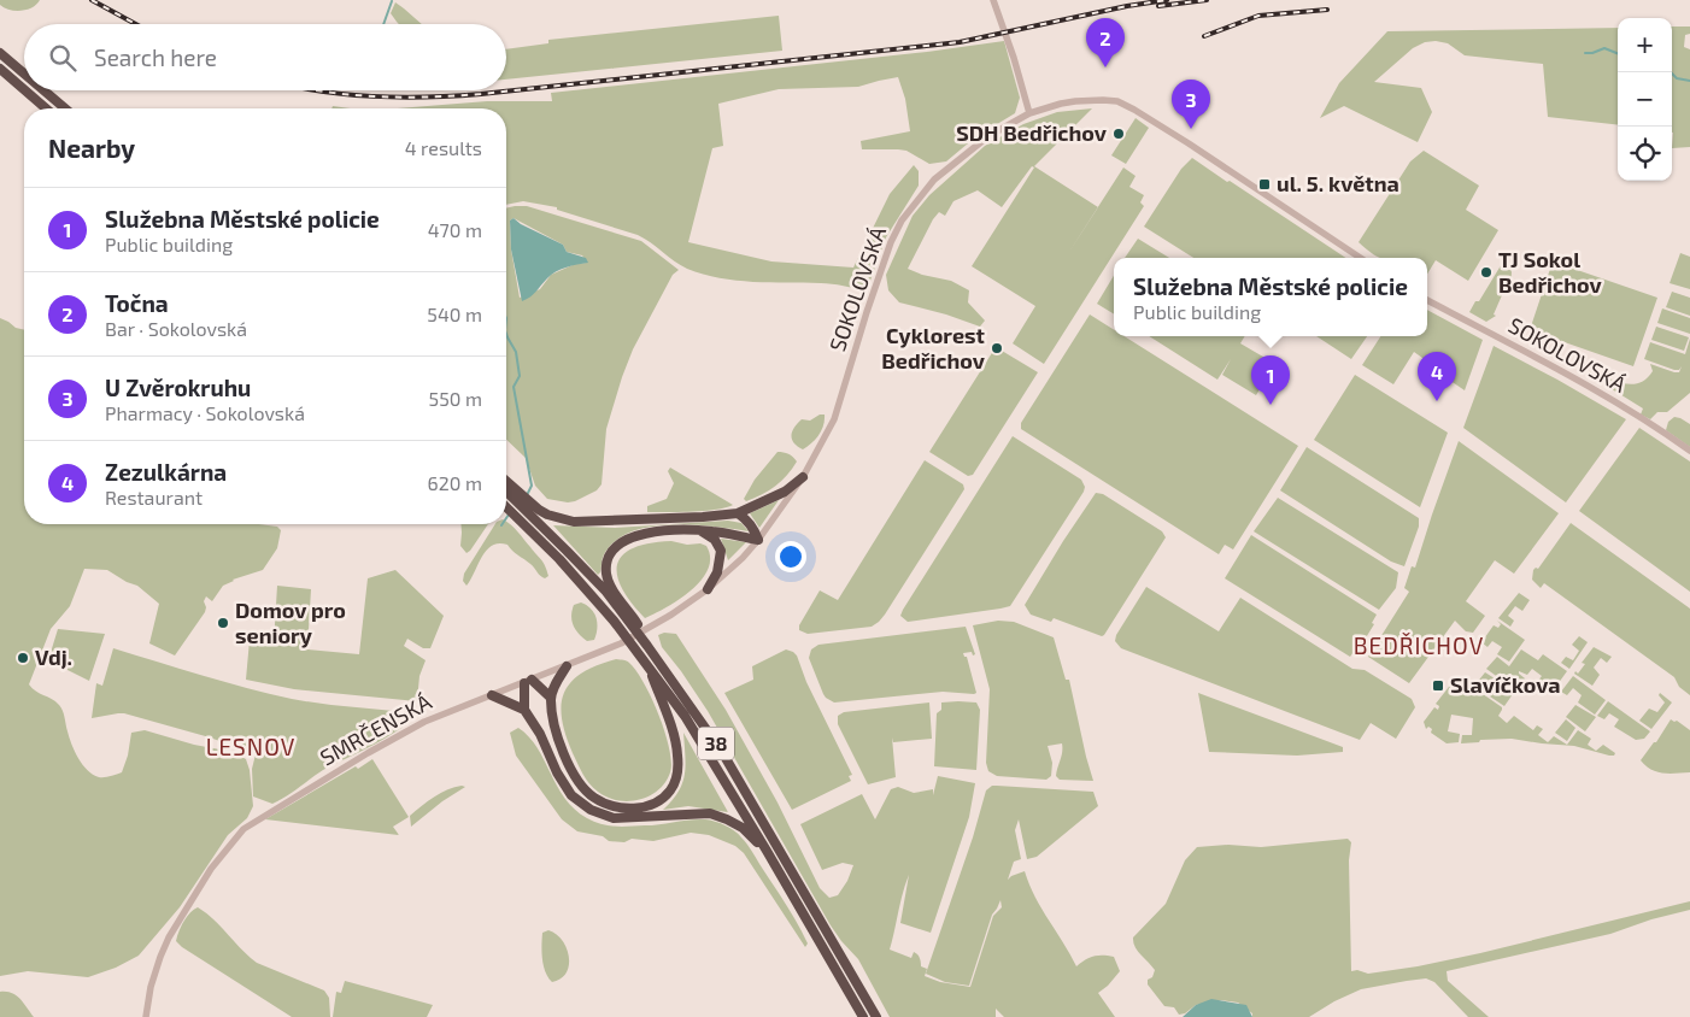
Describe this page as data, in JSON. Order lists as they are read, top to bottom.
{
  "streets": {
    "highway": ["38"],
    "street": ["SOKOLOVSKÁ", "SMRČENSKÁ"]
  },
  "crossings": [
    ["SOKOLOVSKÁ", "SMRČENSKÁ"]
  ],
  "districts": ["BEDŘICHOV", "LESNOV"],
  "places": {
    "other": [
      "SDH Bedřichov",
      "TJ Sokol Bedřichov",
      "Cyklorest Bedřichov",
      "Domov pro seniory",
      "Vdj."
    ],
    "transit": ["ul. 5. května", "Slavíčkova"]
  },
  "page": {
    "map_buttons": ["+", "−"],
    "pins": [
      "2",
      "3",
      "4",
      "1"
    ],
    "search": "Search here",
    "heading": ["Nearby", "4 results"],
    "list": [
      {
        "mark": "1",
        "name": "Služebna Městské policie",
        "note": "Public building",
        "value": "470 m"
      },
      {
        "mark": "2",
        "name": "Točna",
        "note": "Bar · Sokolovská",
        "value": "540 m"
      },
      {
        "mark": "3",
        "name": "U Zvěrokruhu",
        "note": "Pharmacy · Sokolovská",
        "value": "550 m"
      },
      {
        "mark": "4",
        "name": "Zezulkárna",
        "note": "Restaurant",
        "value": "620 m"
      }
    ],
    "popup": ["Služebna Městské policie", "Public building"]
  }
}
